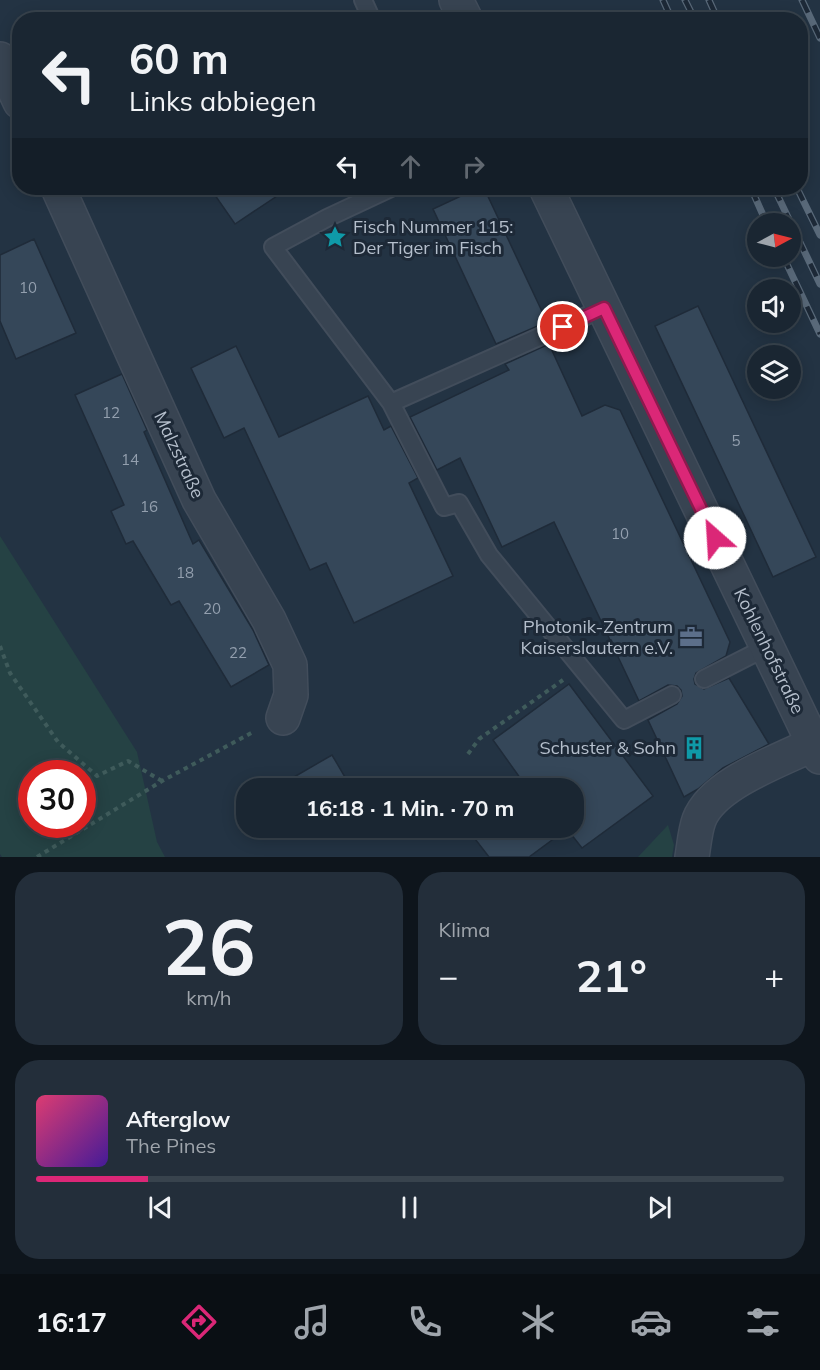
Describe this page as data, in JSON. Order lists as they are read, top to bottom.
{
  "streets": {
    "street": ["Malzstraße", "Kohlenhofstraße"]
  },
  "places": {
    "place": ["Fisch Nummer 115: Der Tiger im Fisch"],
    "office": ["Photonik-Zentrum Kaiserslautern e.V."],
    "building": ["Schuster & Sohn"]
  },
  "house_numbers": [
    "10",
    "12",
    "5",
    "14",
    "16",
    "10",
    "18",
    "20",
    "22"
  ],
  "north": "right",
  "page": {
    "turn": ["60 m", "Links abbiegen"],
    "limit": "30",
    "trip": "16:18 · 1 Min. · 70 m",
    "tile": [
      ["26", "km/h"],
      "Klima"
    ],
    "heat": ["−", "21°", "+"],
    "song": ["Afterglow", "The Pines"],
    "tabs": "16:17"
  }
}
